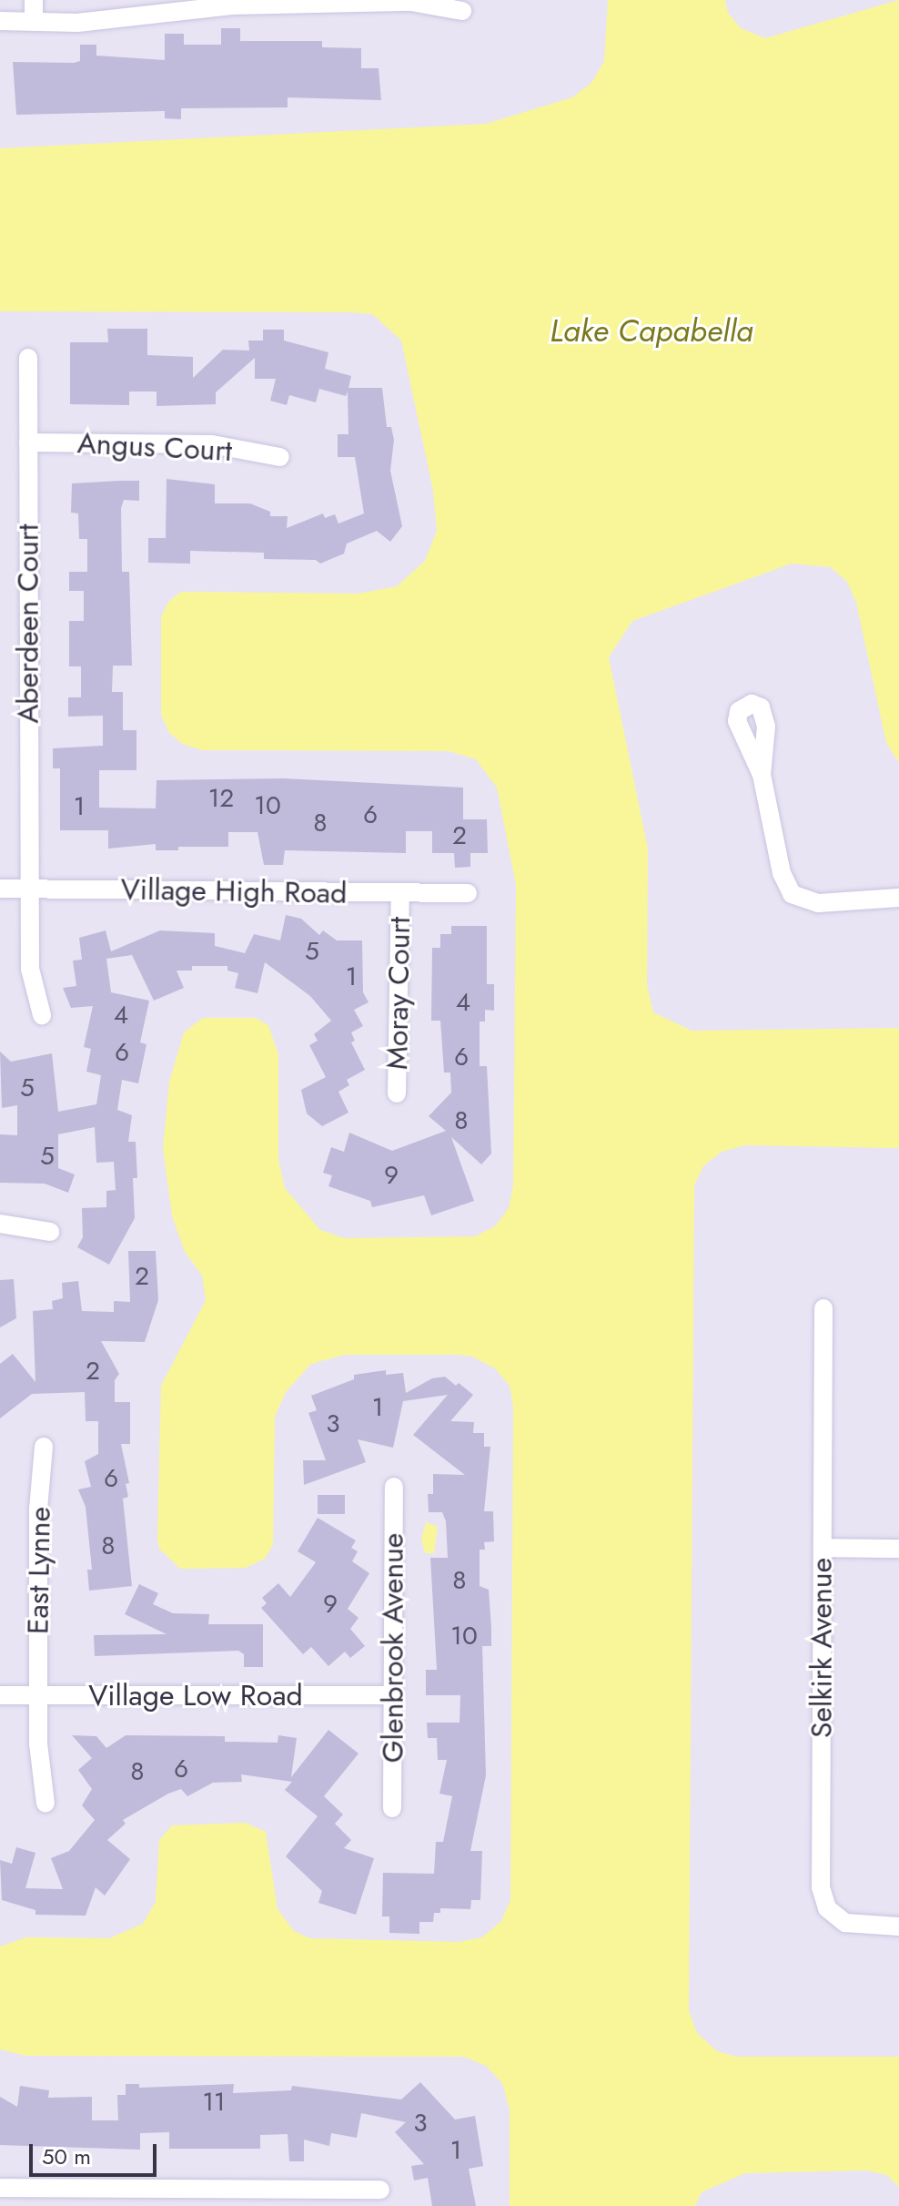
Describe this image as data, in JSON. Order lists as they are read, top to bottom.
{
  "streets": {
    "street": [
      "Angus Court",
      "Aberdeen Court",
      "Village High Road",
      "Moray Court",
      "East Lynne",
      "Glenbrook Avenue",
      "Selkirk Avenue",
      "Village Low Road"
    ]
  },
  "crossings": [
    ["Angus Court", "Aberdeen Court"],
    ["Aberdeen Court", "Village High Road"],
    ["Village High Road", "Moray Court"],
    ["East Lynne", "Village Low Road"],
    ["Glenbrook Avenue", "Village Low Road"]
  ],
  "water": ["Lake Capabella"],
  "house_numbers": [
    "12",
    "10",
    "1",
    "6",
    "8",
    "2",
    "5",
    "1",
    "4",
    "4",
    "6",
    "6",
    "5",
    "8",
    "5",
    "9",
    "2",
    "2",
    "1",
    "3",
    "6",
    "8",
    "8",
    "9",
    "10",
    "6",
    "8",
    "11",
    "3",
    "1"
  ],
  "scale_bar": "50 m"
}
